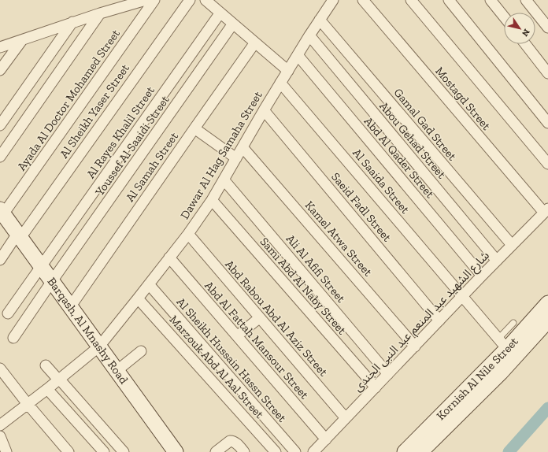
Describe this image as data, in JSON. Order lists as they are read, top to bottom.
{
  "streets": {
    "main road": ["Barqash, Al Mnashy Road", "Kornish Al Nile Street"],
    "street": [
      "Mostagd Street",
      "Ayada Al Doctor Mohamed Street",
      "Al Sheikh Yaser Street",
      "Gamal Gad Street",
      "Al Rayes Khalil Street",
      "Abou Gehad Street",
      "Youssef Al Saaidi Street",
      "Dawar Al Hag Samaha Street",
      "Abd Al Qader Street",
      "Al Samah Street",
      "Al Saaida Street",
      "Saeid Fadl Street",
      "Kamel Atwa Street",
      "Ali Al Afifi Street",
      "Sami Abd Al Naby Street",
      "Abd Rabou Abd Al Aziz Street",
      "شارع الشهيد عبد المنعم عبد النبى الجندى",
      "Abd Al Fattah Mansour Street",
      "Al Sheikh Hussain Hassn Street",
      "Marzouk Abd Al Aal Street"
    ]
  },
  "crossings": [
    ["Mostagd Street", "شارع الشهيد عبد المنعم عبد النبى الجندى"],
    ["Ayada Al Doctor Mohamed Street", "Barqash, Al Mnashy Road"],
    ["Al Sheikh Yaser Street", "Barqash, Al Mnashy Road"],
    ["Gamal Gad Street", "Dawar Al Hag Samaha Street"],
    ["Gamal Gad Street", "شارع الشهيد عبد المنعم عبد النبى الجندى"],
    ["Al Rayes Khalil Street", "Barqash, Al Mnashy Road"],
    ["Abou Gehad Street", "Dawar Al Hag Samaha Street"],
    ["Abou Gehad Street", "شارع الشهيد عبد المنعم عبد النبى الجندى"],
    ["Youssef Al Saaidi Street", "Barqash, Al Mnashy Road"],
    ["Dawar Al Hag Samaha Street", "Abd Al Qader Street"],
    ["Dawar Al Hag Samaha Street", "Al Saaida Street"],
    ["Dawar Al Hag Samaha Street", "Saeid Fadl Street"],
    ["Dawar Al Hag Samaha Street", "Kamel Atwa Street"],
    ["Dawar Al Hag Samaha Street", "Ali Al Afifi Street"],
    ["Dawar Al Hag Samaha Street", "Sami Abd Al Naby Street"],
    ["Dawar Al Hag Samaha Street", "Abd Rabou Abd Al Aziz Street"],
    ["Dawar Al Hag Samaha Street", "Barqash, Al Mnashy Road"],
    ["Dawar Al Hag Samaha Street", "Abd Al Fattah Mansour Street"],
    ["Dawar Al Hag Samaha Street", "Al Sheikh Hussain Hassn Street"],
    ["Dawar Al Hag Samaha Street", "Marzouk Abd Al Aal Street"],
    ["Abd Al Qader Street", "شارع الشهيد عبد المنعم عبد النبى الجندى"],
    ["Al Samah Street", "Barqash, Al Mnashy Road"],
    ["Al Saaida Street", "شارع الشهيد عبد المنعم عبد النبى الجندى"],
    ["Al Saaida Street", "Kornish Al Nile Street"],
    ["Saeid Fadl Street", "شارع الشهيد عبد المنعم عبد النبى الجندى"],
    ["Kamel Atwa Street", "شارع الشهيد عبد المنعم عبد النبى الجندى"],
    ["Ali Al Afifi Street", "شارع الشهيد عبد المنعم عبد النبى الجندى"],
    ["Sami Abd Al Naby Street", "شارع الشهيد عبد المنعم عبد النبى الجندى"],
    ["Abd Rabou Abd Al Aziz Street", "شارع الشهيد عبد المنعم عبد النبى الجندى"],
    ["شارع الشهيد عبد المنعم عبد النبى الجندى", "Abd Al Fattah Mansour Street"]
  ],
  "north": "bottom right"
}
